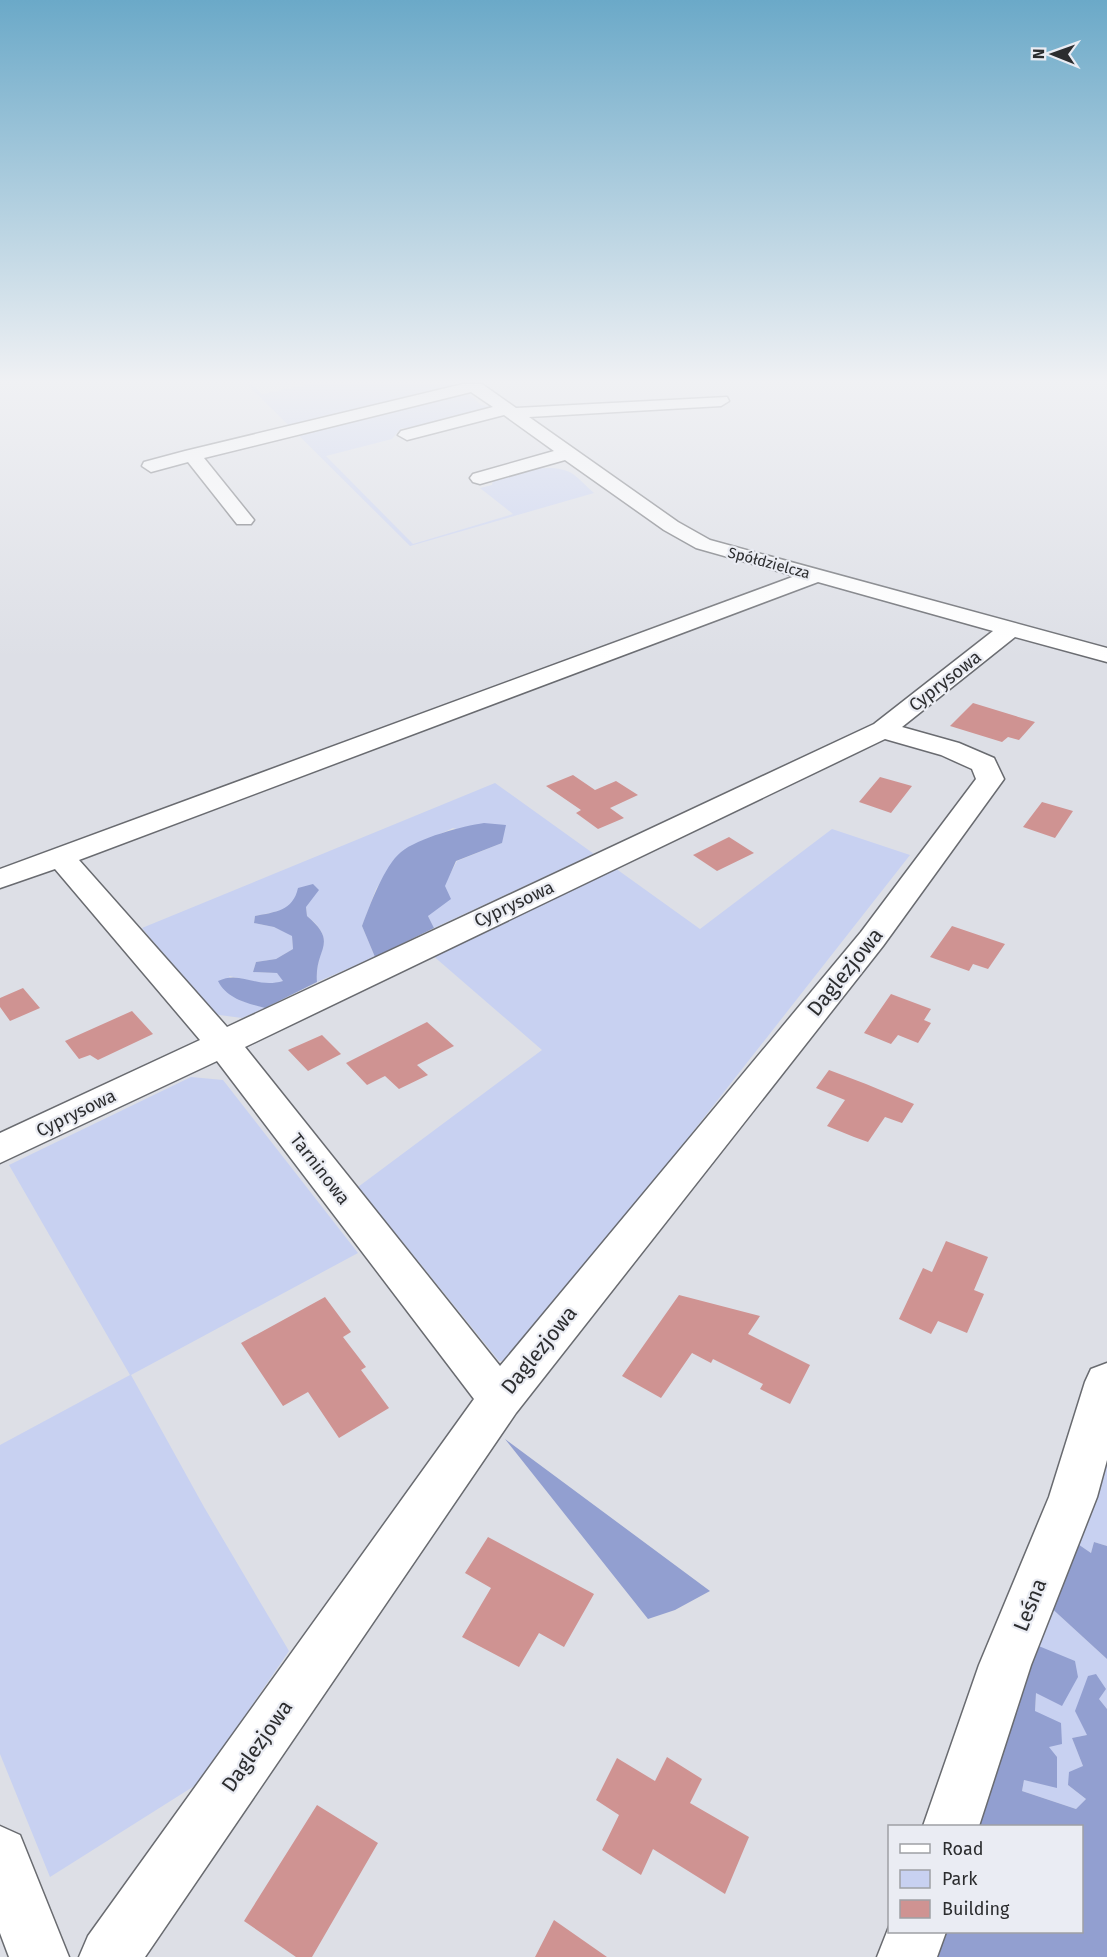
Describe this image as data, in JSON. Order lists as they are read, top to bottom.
{
  "streets": {
    "street": [
      "Spółdzielcza",
      "Cyprysowa",
      "Daglezjowa",
      "Tarninowa",
      "Leśna"
    ]
  },
  "crossings": [
    ["Spółdzielcza", "Cyprysowa"],
    ["Cyprysowa", "Daglezjowa"],
    ["Cyprysowa", "Tarninowa"],
    ["Daglezjowa", "Tarninowa"]
  ],
  "legend": ["Road", "Park", "Building"],
  "north": "left"
}
